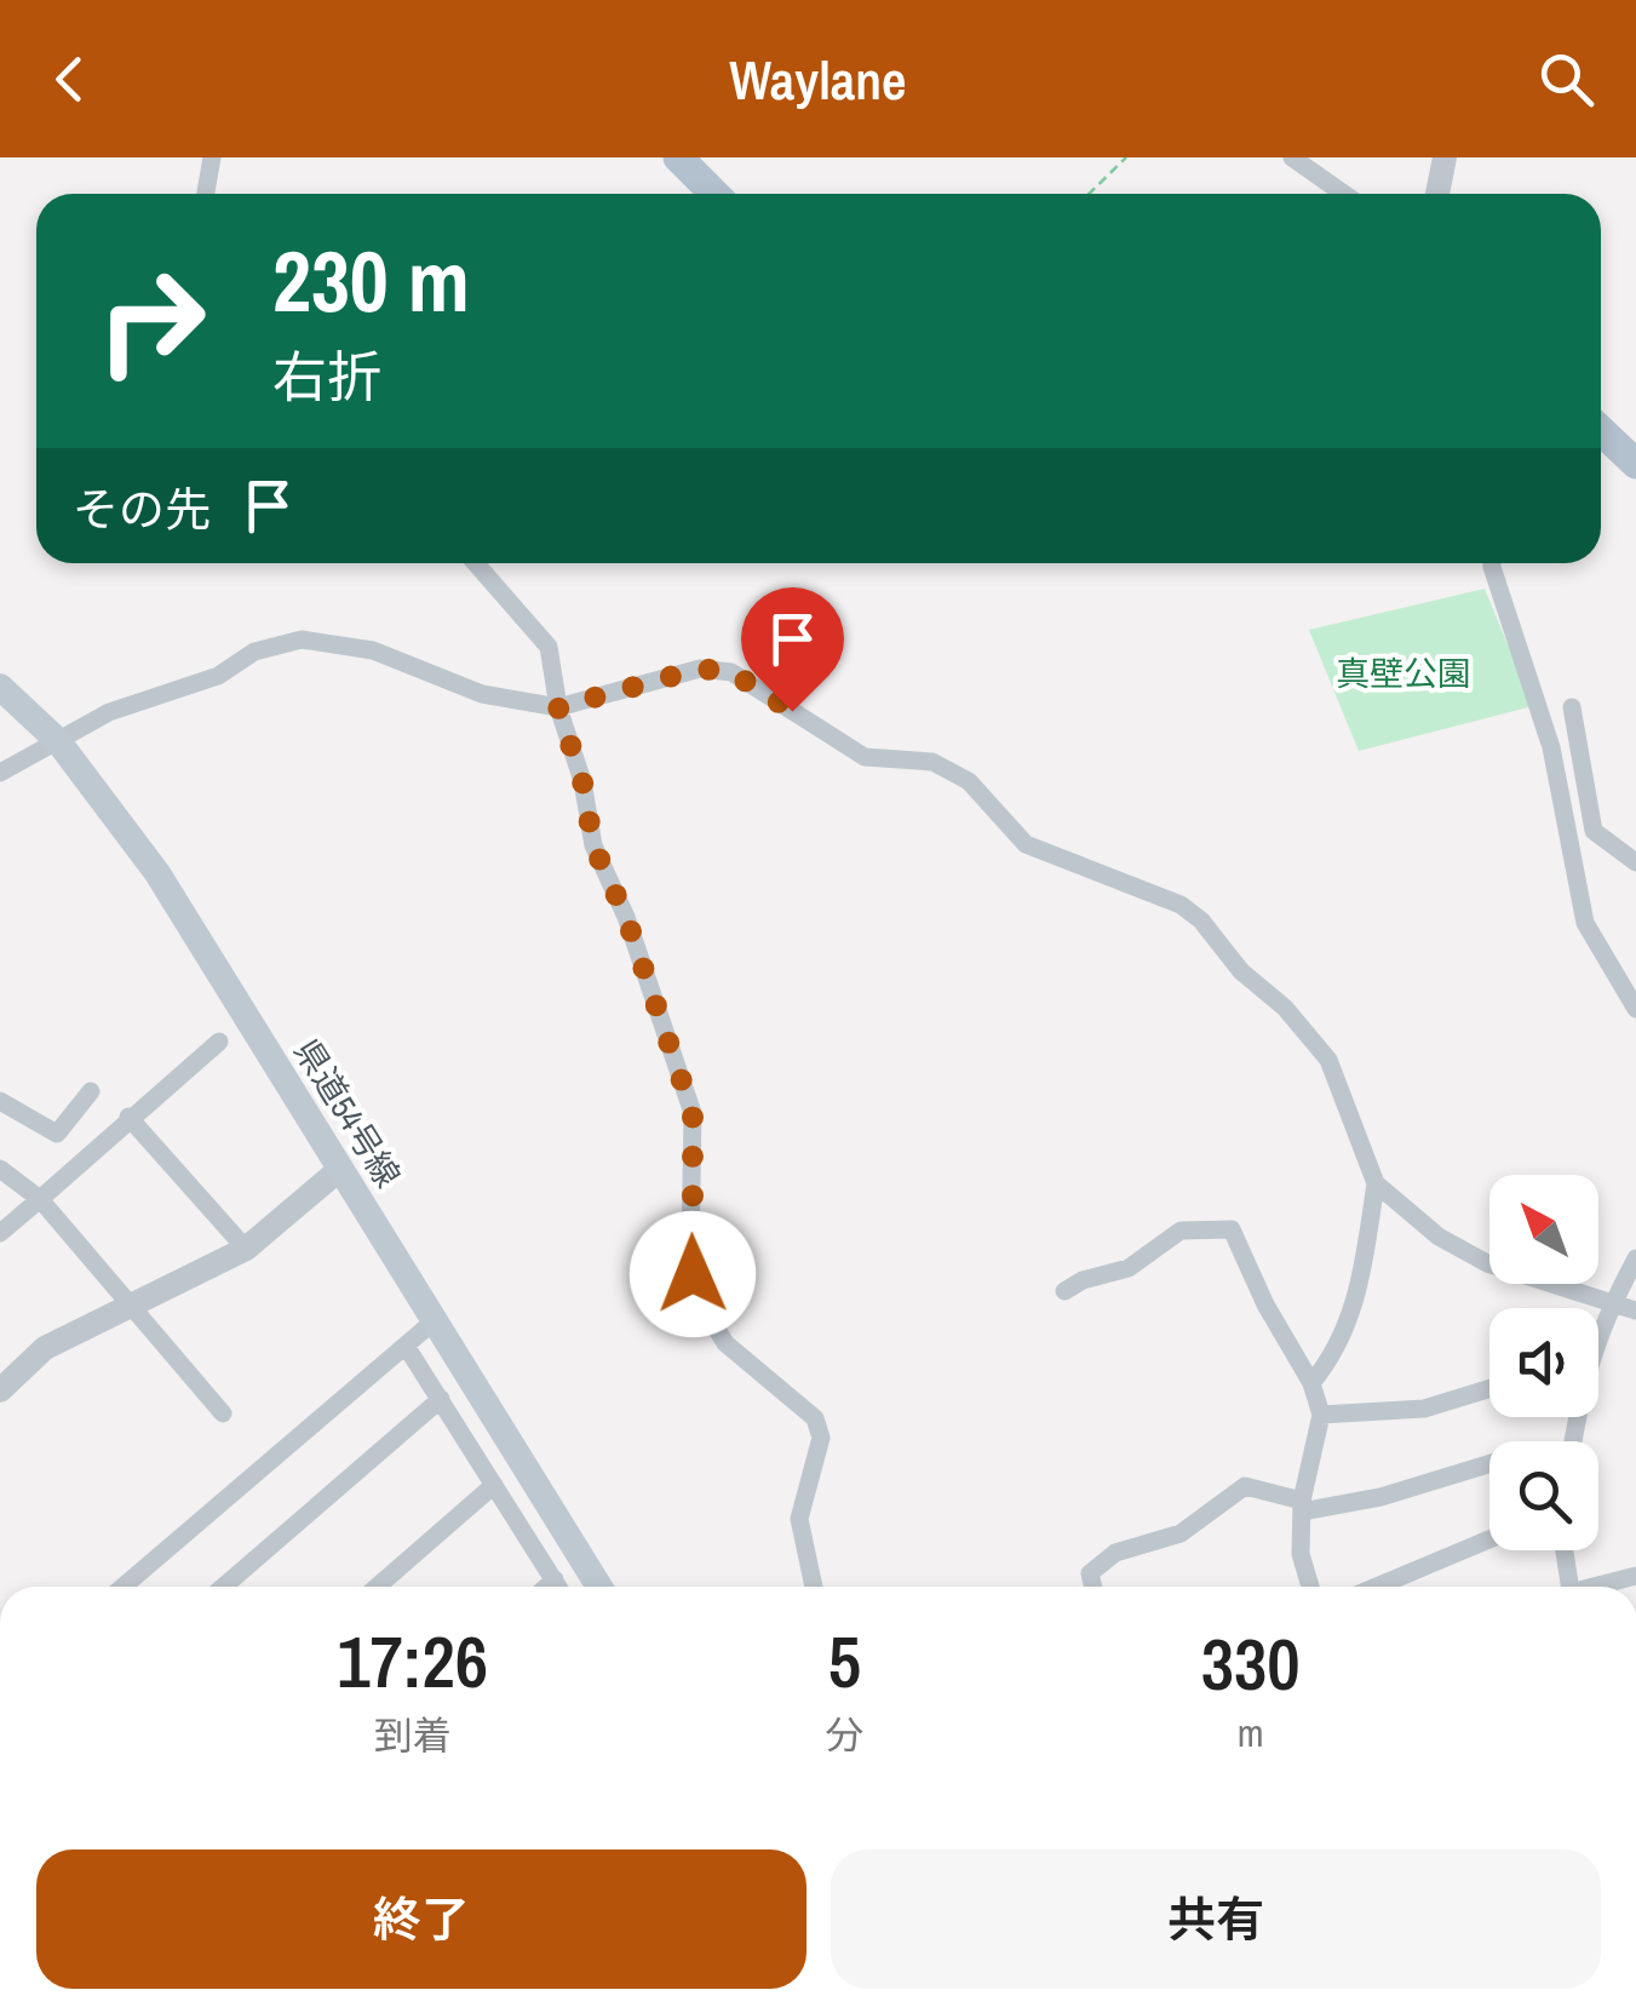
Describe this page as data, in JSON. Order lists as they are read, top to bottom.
{
  "streets": {
    "main road": ["県道54号線"]
  },
  "parks": ["真壁公園"],
  "north": "top left",
  "page": {
    "header": "Waylane",
    "turn": ["230 m", "右折"],
    "then": "その先",
    "eta": [
      "17:26",
      "到着",
      "5",
      "分",
      "330",
      "m"
    ],
    "buttons": ["終了", "共有"]
  }
}
